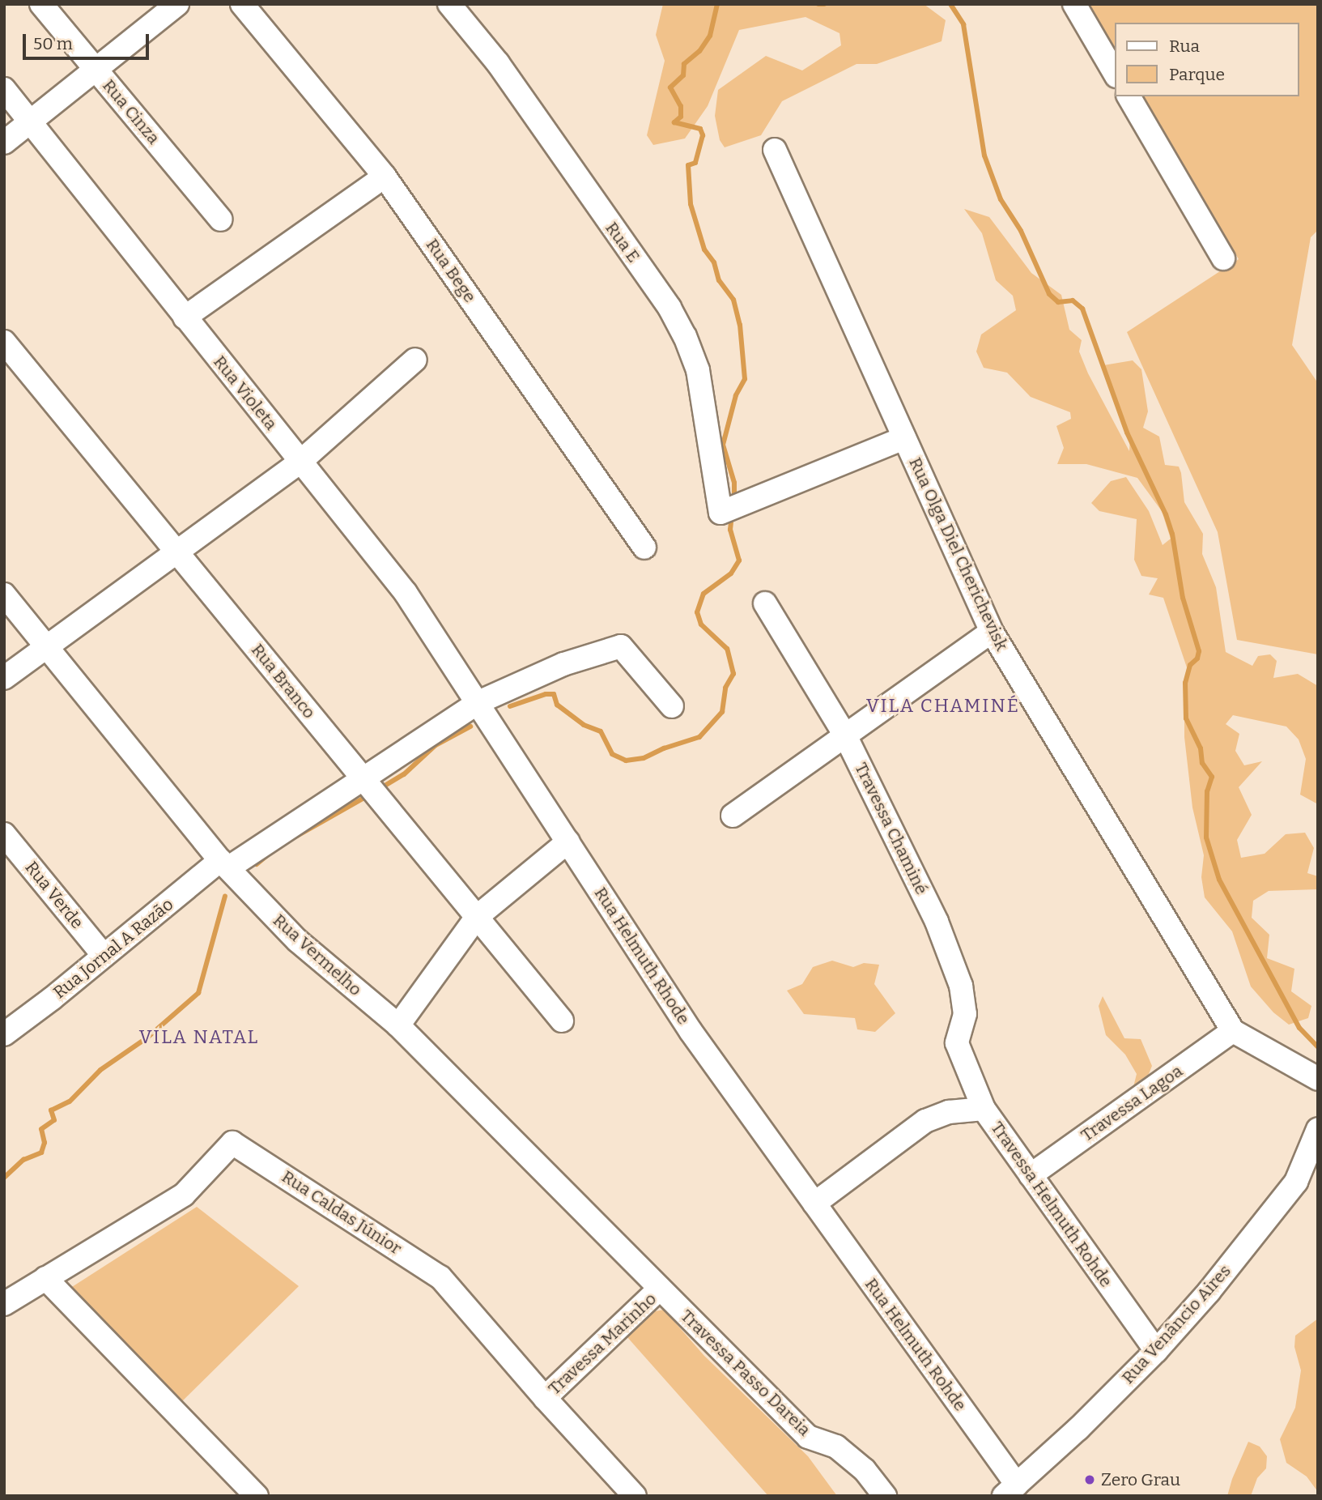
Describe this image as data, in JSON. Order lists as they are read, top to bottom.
{
  "streets": {
    "street": [
      "Rua Cinza",
      "Rua E",
      "Rua Bege",
      "Rua Violeta",
      "Rua Olga Diel Cherichevisk",
      "Rua Branco",
      "Travessa Chaminé",
      "Rua Verde",
      "Rua Jornal A Razão",
      "Rua Vermelho",
      "Rua Helmuth Rhode",
      "Travessa Lagoa",
      "Travessa Helmuth Rohde",
      "Rua Caldas Júnior",
      "Rua Venâncio Aires",
      "Travessa Marinho",
      "Rua Helmuth Rohde",
      "Travessa Passo Dareia"
    ]
  },
  "crossings": [
    ["Rua E", "Rua Olga Diel Cherichevisk"],
    ["Rua Violeta", "Rua Jornal A Razão"],
    ["Rua Violeta", "Rua Helmuth Rhode"],
    ["Rua Olga Diel Cherichevisk", "Travessa Lagoa"],
    ["Rua Branco", "Rua Jornal A Razão"],
    ["Travessa Chaminé", "Travessa Helmuth Rohde"],
    ["Rua Verde", "Rua Jornal A Razão"],
    ["Rua Jornal A Razão", "Rua Vermelho"],
    ["Rua Jornal A Razão", "Rua Helmuth Rhode"],
    ["Rua Vermelho", "Travessa Marinho"],
    ["Rua Vermelho", "Travessa Passo Dareia"],
    ["Rua Helmuth Rhode", "Travessa Helmuth Rohde"],
    ["Rua Helmuth Rhode", "Rua Helmuth Rohde"],
    ["Travessa Lagoa", "Travessa Helmuth Rohde"],
    ["Travessa Helmuth Rohde", "Rua Venâncio Aires"],
    ["Travessa Helmuth Rohde", "Rua Helmuth Rohde"],
    ["Rua Caldas Júnior", "Travessa Marinho"],
    ["Rua Venâncio Aires", "Rua Helmuth Rohde"],
    ["Travessa Marinho", "Travessa Passo Dareia"]
  ],
  "districts": ["VILA CHAMINÉ", "VILA NATAL"],
  "places": ["Zero Grau"],
  "legend": ["Rua", "Parque"],
  "scale_bar": "50 m"
}
